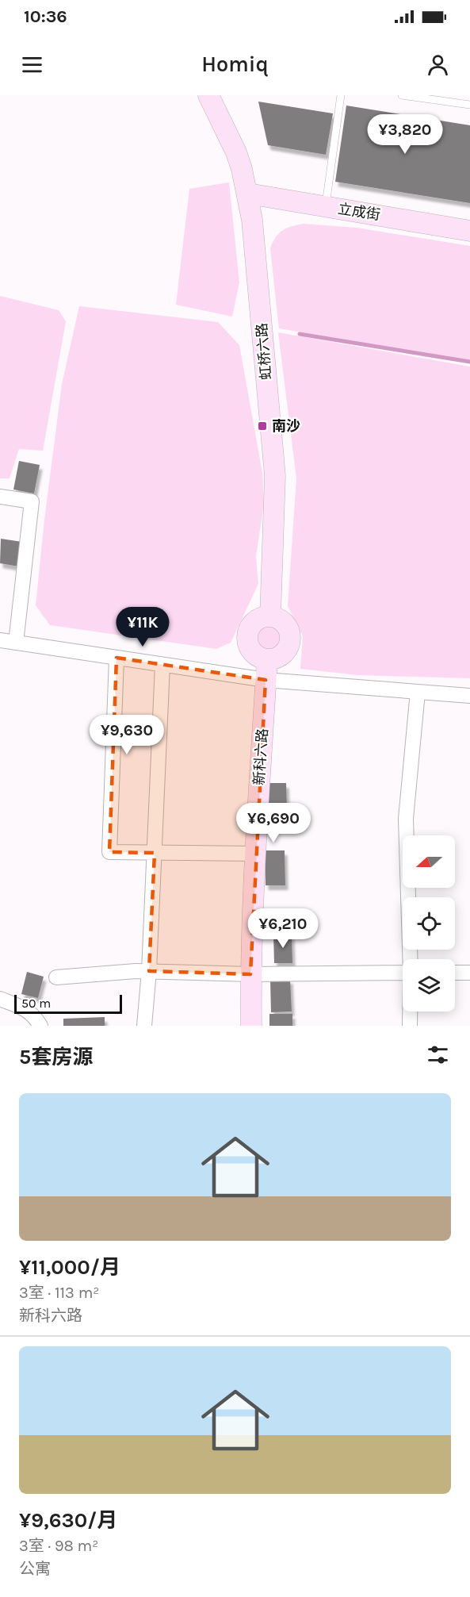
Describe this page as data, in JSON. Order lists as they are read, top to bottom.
{
  "streets": {
    "street": ["立成街", "虹桥六路", "新科六路"]
  },
  "crossings": [
    ["立成街", "虹桥六路"],
    ["虹桥六路", "新科六路"]
  ],
  "places": {
    "transit": ["南沙"]
  },
  "scale_bar": "50 m",
  "north": "left",
  "page": {
    "status": "10:36",
    "header": "Homiq",
    "price": [
      "¥3,820",
      "¥11K",
      "¥9,630",
      "¥6,690",
      "¥6,210"
    ],
    "scale": "50 m",
    "heading": "5套房源",
    "list": [
      {
        "name": "¥11,000/月",
        "note": "3室 · 113 m² · 新科六路"
      },
      {
        "name": "¥9,630/月",
        "note": "3室 · 98 m² · 公寓"
      }
    ]
  }
}
